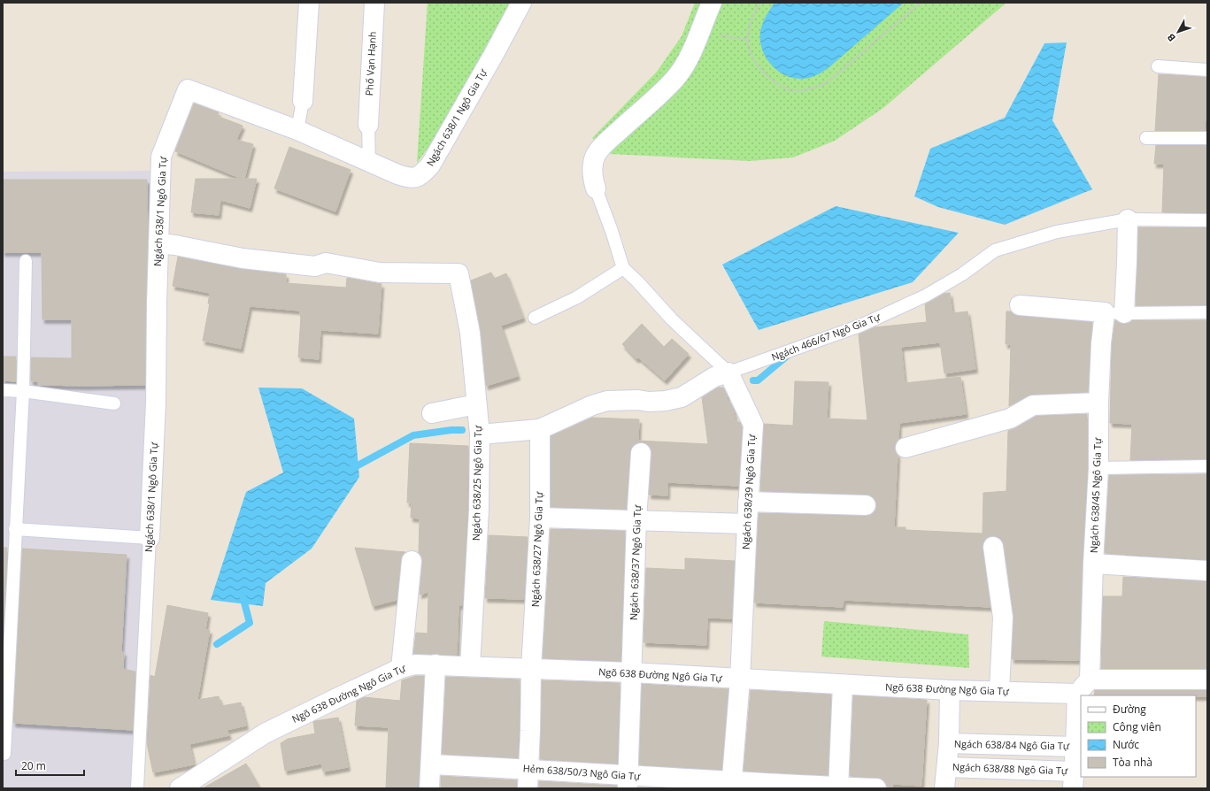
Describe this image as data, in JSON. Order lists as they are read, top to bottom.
{
  "streets": {
    "street": [
      "Phố Vạn Hạnh",
      "Ngách 638/1 Ngô Gia Tự",
      "Ngách 466/67 Ngô Gia Tự",
      "Ngách 638/25 Ngô Gia Tự",
      "Ngách 638/39 Ngô Gia Tự",
      "Ngách 638/45 Ngô Gia Tự",
      "Ngách 638/27 Ngô Gia Tự",
      "Ngách 638/37 Ngô Gia Tự",
      "Ngõ 638 Đường Ngô Gia Tự",
      "Ngách 638/84 Ngô Gia Tự",
      "Ngách 638/88 Ngô Gia Tự",
      "Hẻm 638/50/3 Ngô Gia Tự"
    ]
  },
  "crossings": [
    ["Ngách 638/1 Ngô Gia Tự", "Ngách 638/25 Ngô Gia Tự"],
    ["Ngách 466/67 Ngô Gia Tự", "Ngách 638/25 Ngô Gia Tự"],
    ["Ngách 466/67 Ngô Gia Tự", "Ngách 638/39 Ngô Gia Tự"],
    ["Ngách 466/67 Ngô Gia Tự", "Ngách 638/27 Ngô Gia Tự"],
    ["Ngách 638/25 Ngô Gia Tự", "Ngõ 638 Đường Ngô Gia Tự"],
    ["Ngách 638/39 Ngô Gia Tự", "Ngõ 638 Đường Ngô Gia Tự"],
    ["Ngách 638/39 Ngô Gia Tự", "Hẻm 638/50/3 Ngô Gia Tự"],
    ["Ngách 638/45 Ngô Gia Tự", "Ngõ 638 Đường Ngô Gia Tự"],
    ["Ngách 638/27 Ngô Gia Tự", "Ngõ 638 Đường Ngô Gia Tự"],
    ["Ngách 638/27 Ngô Gia Tự", "Hẻm 638/50/3 Ngô Gia Tự"],
    ["Ngách 638/37 Ngô Gia Tự", "Ngõ 638 Đường Ngô Gia Tự"],
    ["Ngách 638/37 Ngô Gia Tự", "Hẻm 638/50/3 Ngô Gia Tự"]
  ],
  "legend": [
    "Đường",
    "Công viên",
    "Nước",
    "Tòa nhà"
  ],
  "scale_bar": "20 m",
  "north": "bottom left"
}
